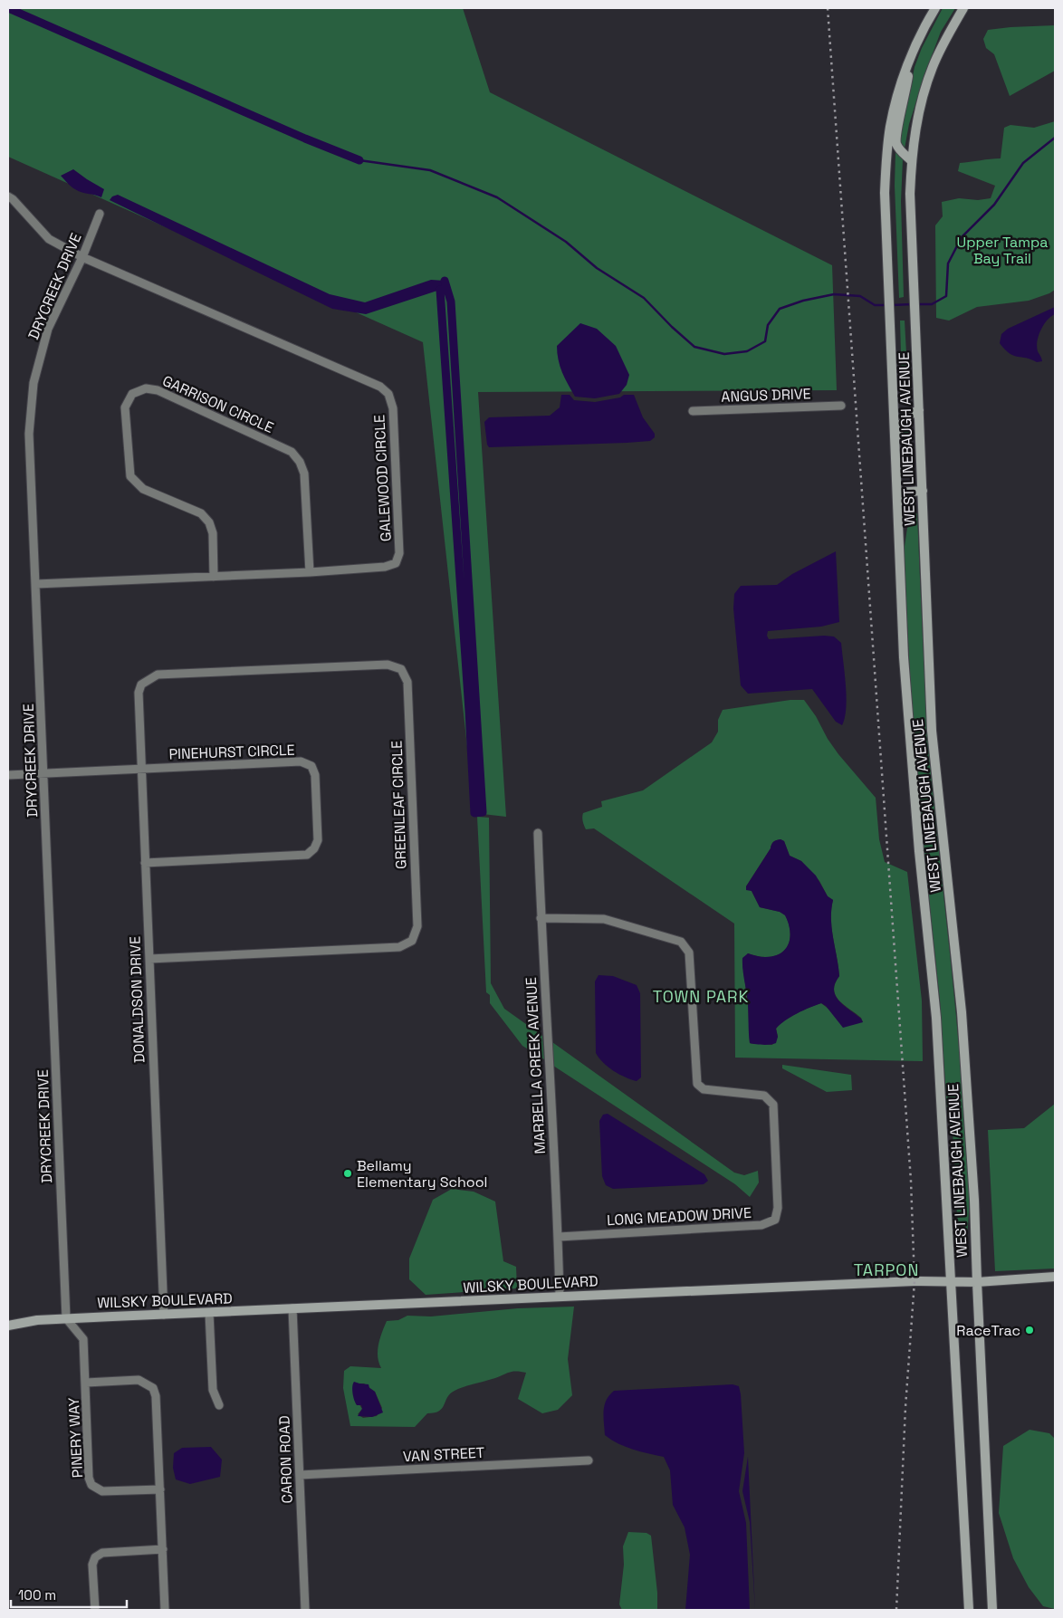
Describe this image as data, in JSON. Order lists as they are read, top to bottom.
{
  "streets": {
    "main road": ["WEST LINEBAUGH AVENUE", "WILSKY BOULEVARD"],
    "street": [
      "DRYCREEK DRIVE",
      "ANGUS DRIVE",
      "GARRISON CIRCLE",
      "GALEWOOD CIRCLE",
      "PINEHURST CIRCLE",
      "GREENLEAF CIRCLE",
      "DONALDSON DRIVE",
      "MARBELLA CREEK AVENUE",
      "LONG MEADOW DRIVE",
      "PINERY WAY",
      "VAN STREET",
      "CARON ROAD"
    ]
  },
  "crossings": [
    ["DRYCREEK DRIVE", "GALEWOOD CIRCLE"],
    ["DRYCREEK DRIVE", "WILSKY BOULEVARD"],
    ["DRYCREEK DRIVE", "PINERY WAY"],
    ["GARRISON CIRCLE", "GALEWOOD CIRCLE"],
    ["WEST LINEBAUGH AVENUE", "WILSKY BOULEVARD"],
    ["PINEHURST CIRCLE", "DONALDSON DRIVE"],
    ["GREENLEAF CIRCLE", "DONALDSON DRIVE"],
    ["DONALDSON DRIVE", "WILSKY BOULEVARD"],
    ["MARBELLA CREEK AVENUE", "LONG MEADOW DRIVE"],
    ["MARBELLA CREEK AVENUE", "WILSKY BOULEVARD"],
    ["WILSKY BOULEVARD", "PINERY WAY"],
    ["WILSKY BOULEVARD", "CARON ROAD"],
    ["VAN STREET", "CARON ROAD"]
  ],
  "districts": ["TOWN PARK", "TARPON"],
  "parks": ["Upper Tampa Bay Trail"],
  "places": ["Bellamy Elementary School", "RaceTrac"],
  "scale_bar": "100 m"
}
